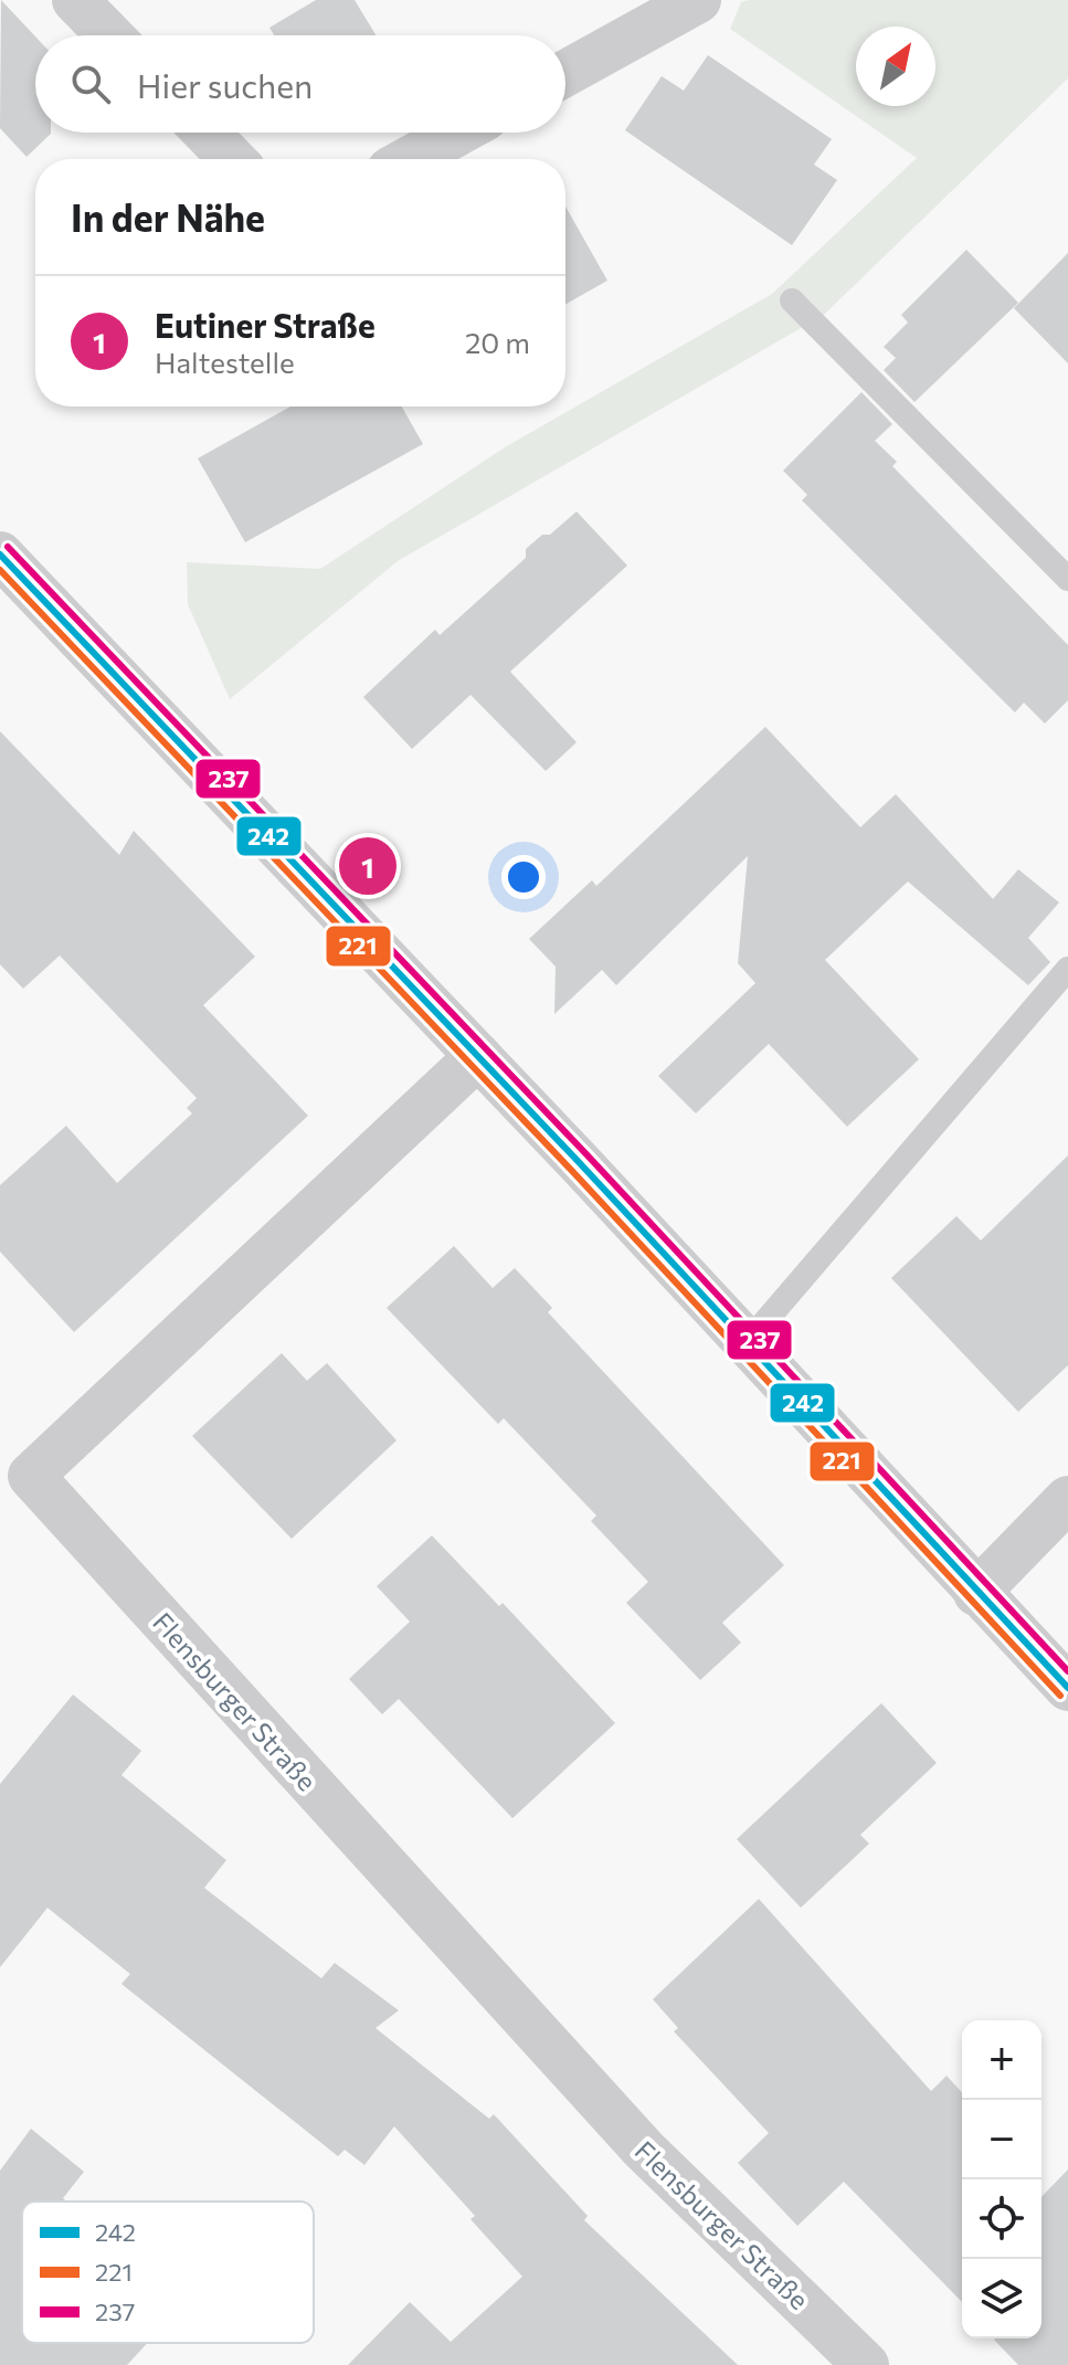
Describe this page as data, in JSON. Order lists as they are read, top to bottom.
{
  "streets": {
    "street": ["Flensburger Straße"]
  },
  "lines": ["transit line 237", "transit line 242", "transit line 221"],
  "legend": ["242", "221", "237"],
  "north": "top right",
  "page": {
    "search": "Hier suchen",
    "heading": "In der Nähe",
    "list": [
      {
        "mark": "1",
        "name": "Eutiner Straße",
        "note": "Haltestelle",
        "value": "20 m"
      }
    ],
    "pins": "1",
    "map_buttons": ["+", "−"]
  }
}
